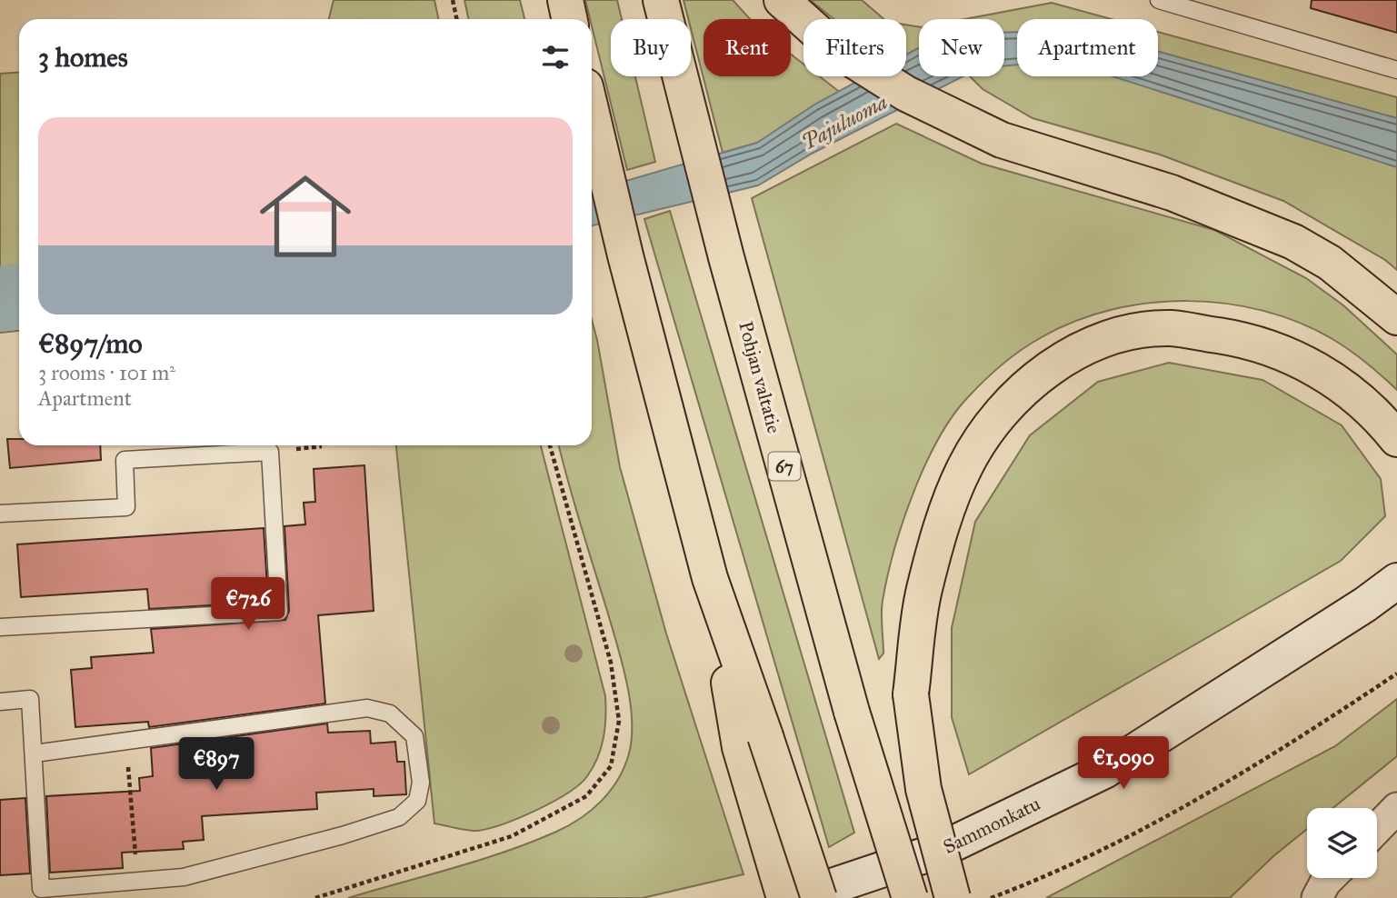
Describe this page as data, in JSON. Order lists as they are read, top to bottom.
{
  "streets": {
    "highway": ["Pohjan valtatie", "67"],
    "main road": ["Sammonkatu"]
  },
  "water": ["Pajuluoma"],
  "page": {
    "chip": [
      "Buy",
      "Rent",
      "Filters",
      "New",
      "Apartment"
    ],
    "heading": "3 homes",
    "list": [
      {
        "name": "€897/mo",
        "note": "3 rooms · 101 m² · Apartment"
      }
    ],
    "price": ["€726", "€1,090", "€897"]
  }
}
